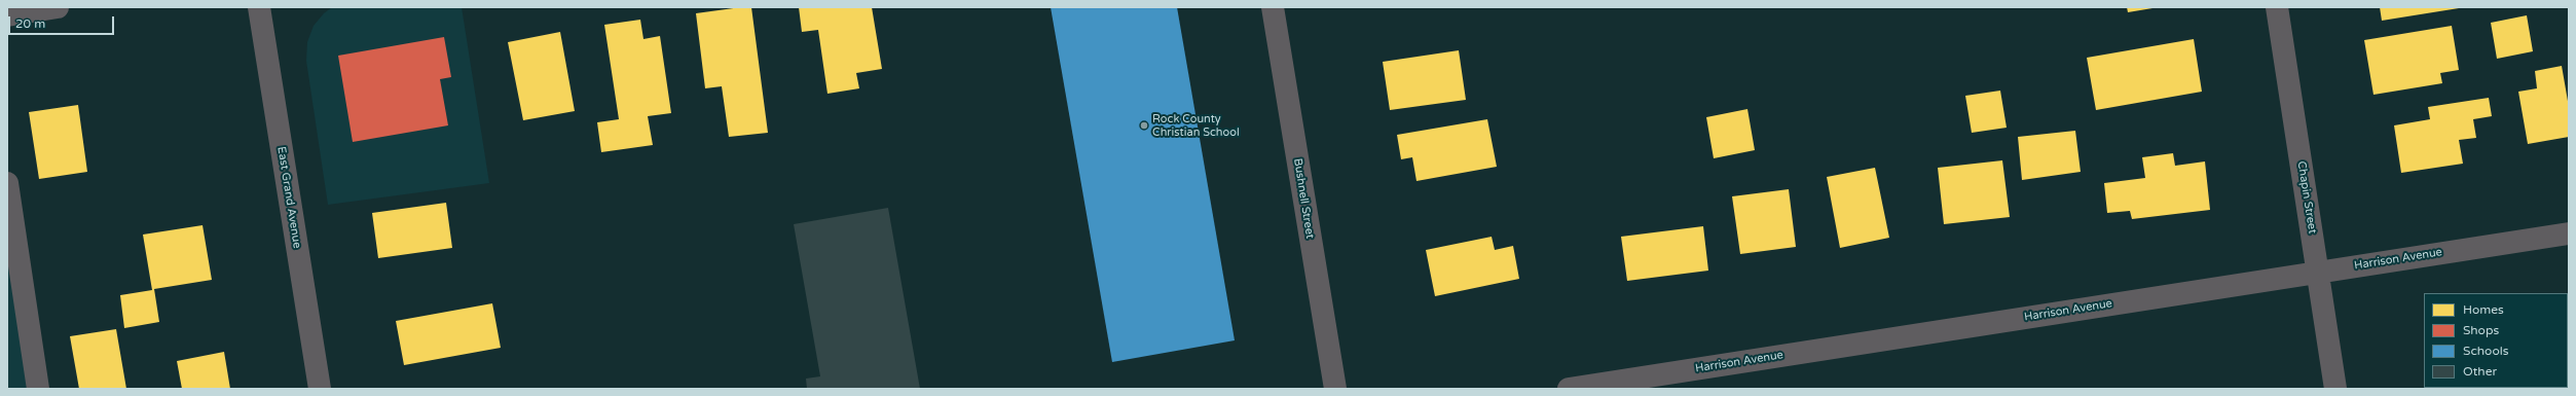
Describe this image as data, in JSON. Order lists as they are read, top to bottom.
{
  "streets": {
    "street": [
      "East Grand Avenue",
      "Chapin Street",
      "Bushnell Street",
      "Harrison Avenue"
    ]
  },
  "crossings": [
    ["Chapin Street", "Harrison Avenue"]
  ],
  "places": ["Rock County Christian School"],
  "legend": [
    "Homes",
    "Shops",
    "Schools",
    "Other"
  ],
  "scale_bar": "20 m"
}
